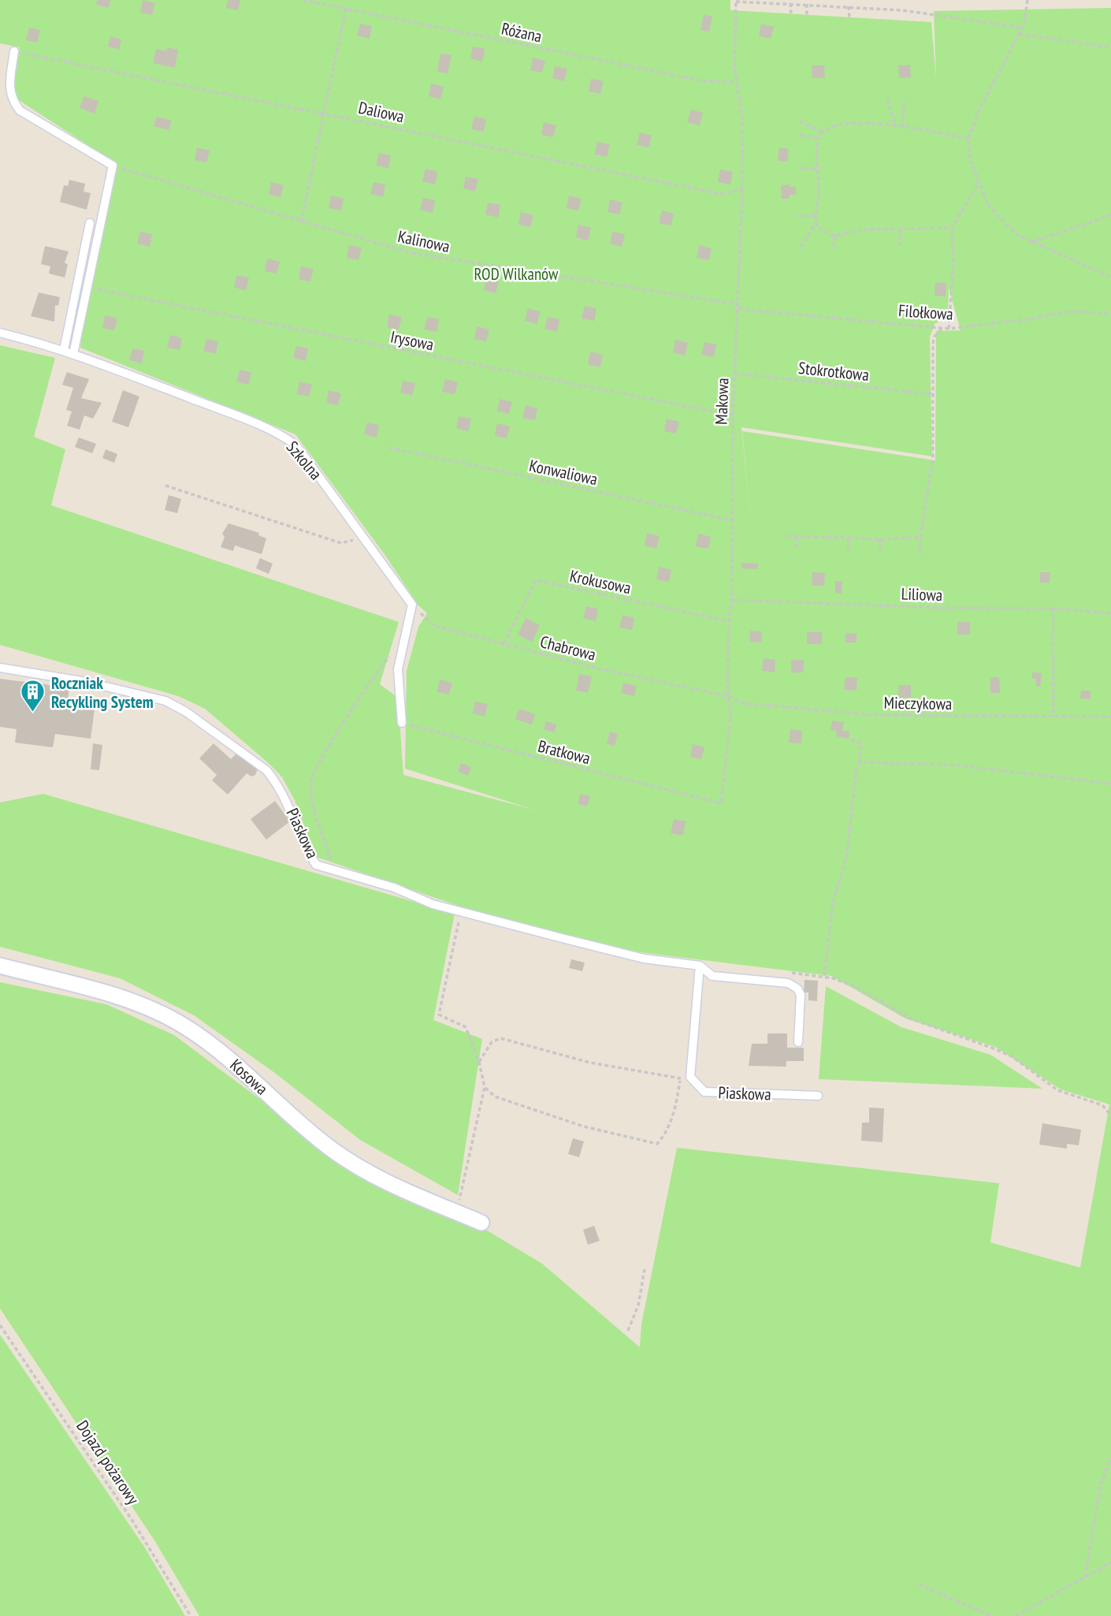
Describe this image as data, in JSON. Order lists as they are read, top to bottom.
{
  "streets": {
    "street": ["Kosowa"],
    "lane": ["Szkolna", "Piaskowa"],
    "path": [
      "Różana",
      "Daliowa",
      "Kalinowa",
      "Filołkowa",
      "Irysowa",
      "Stokrotkowa",
      "Makowa",
      "Konwaliowa",
      "Krokusowa",
      "Liliowa",
      "Chabrowa",
      "Mieczykowa",
      "Bratkowa",
      "Dojazd pożarowy"
    ]
  },
  "crossings": [
    ["Różana", "Makowa"],
    ["Daliowa", "Makowa"],
    ["Kalinowa", "Makowa"],
    ["Filołkowa", "Makowa"],
    ["Irysowa", "Makowa"],
    ["Stokrotkowa", "Makowa"],
    ["Makowa", "Konwaliowa"],
    ["Makowa", "Krokusowa"],
    ["Makowa", "Liliowa"],
    ["Makowa", "Chabrowa"],
    ["Makowa", "Mieczykowa"],
    ["Makowa", "Bratkowa"],
    ["Szkolna", "Chabrowa"],
    ["Krokusowa", "Chabrowa"],
    ["Chabrowa", "Mieczykowa"]
  ],
  "parks": ["ROD Wilkanów"],
  "places": {
    "building": ["Roczniak Recykling System"]
  }
}
